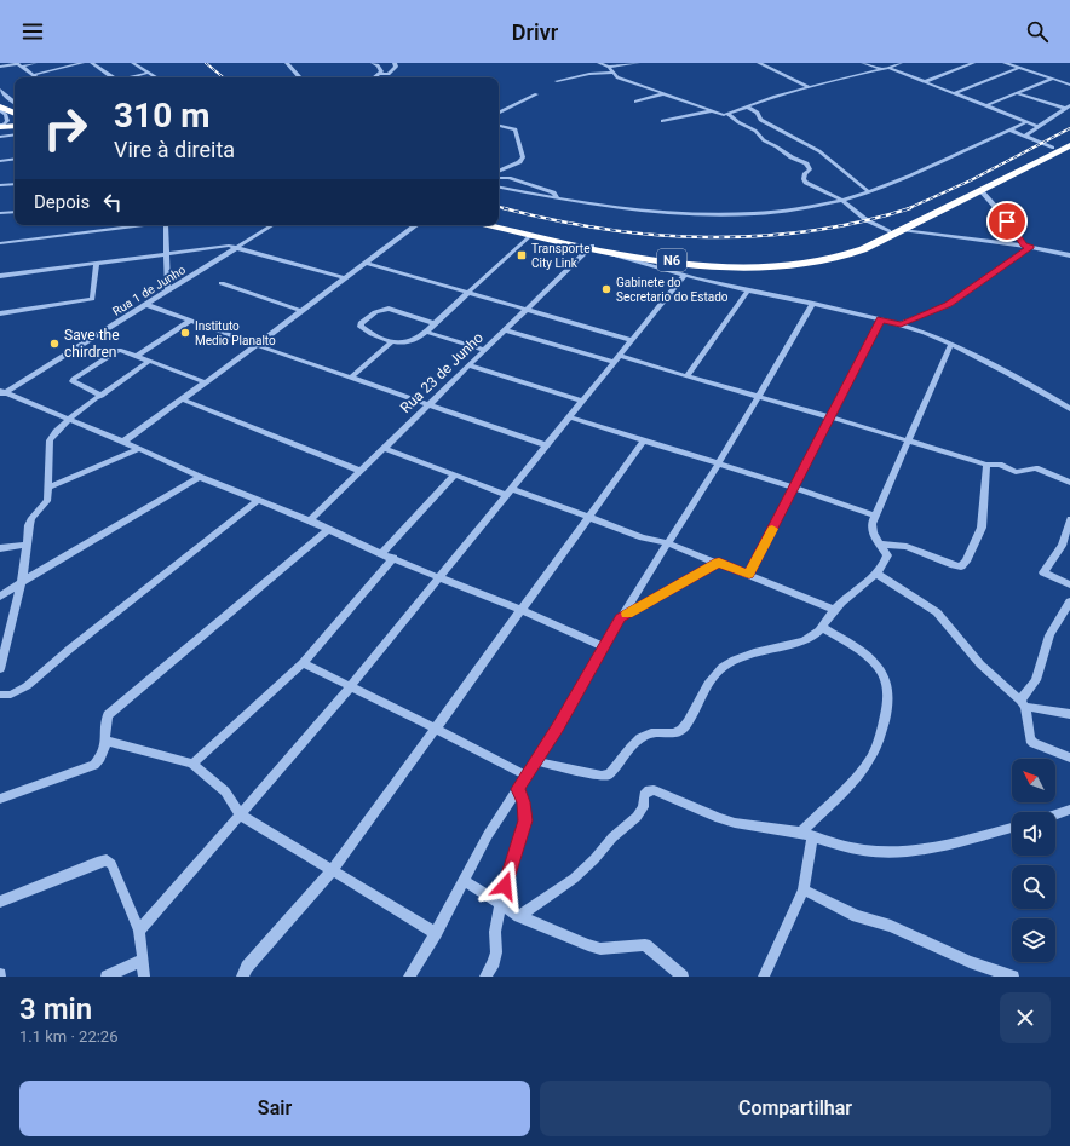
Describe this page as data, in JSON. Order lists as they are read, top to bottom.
{
  "streets": {
    "highway": ["N6"],
    "street": ["Rua 1 de Junho", "Rua 23 de Junho"]
  },
  "crossings": [
    ["N6", "Rua 23 de Junho"]
  ],
  "places": {
    "transit": ["Transporte City Link"],
    "other": ["Gabinete do Secretario do Estado", "Instituto Medio Planalto", "Save the chirdren"]
  },
  "north": "top left",
  "page": {
    "header": "Drivr",
    "turn": ["310 m", "Vire à direita"],
    "then": "Depois",
    "heading": ["3 min", "1.1 km · 22:26"],
    "buttons": ["Sair", "Compartilhar"]
  }
}
